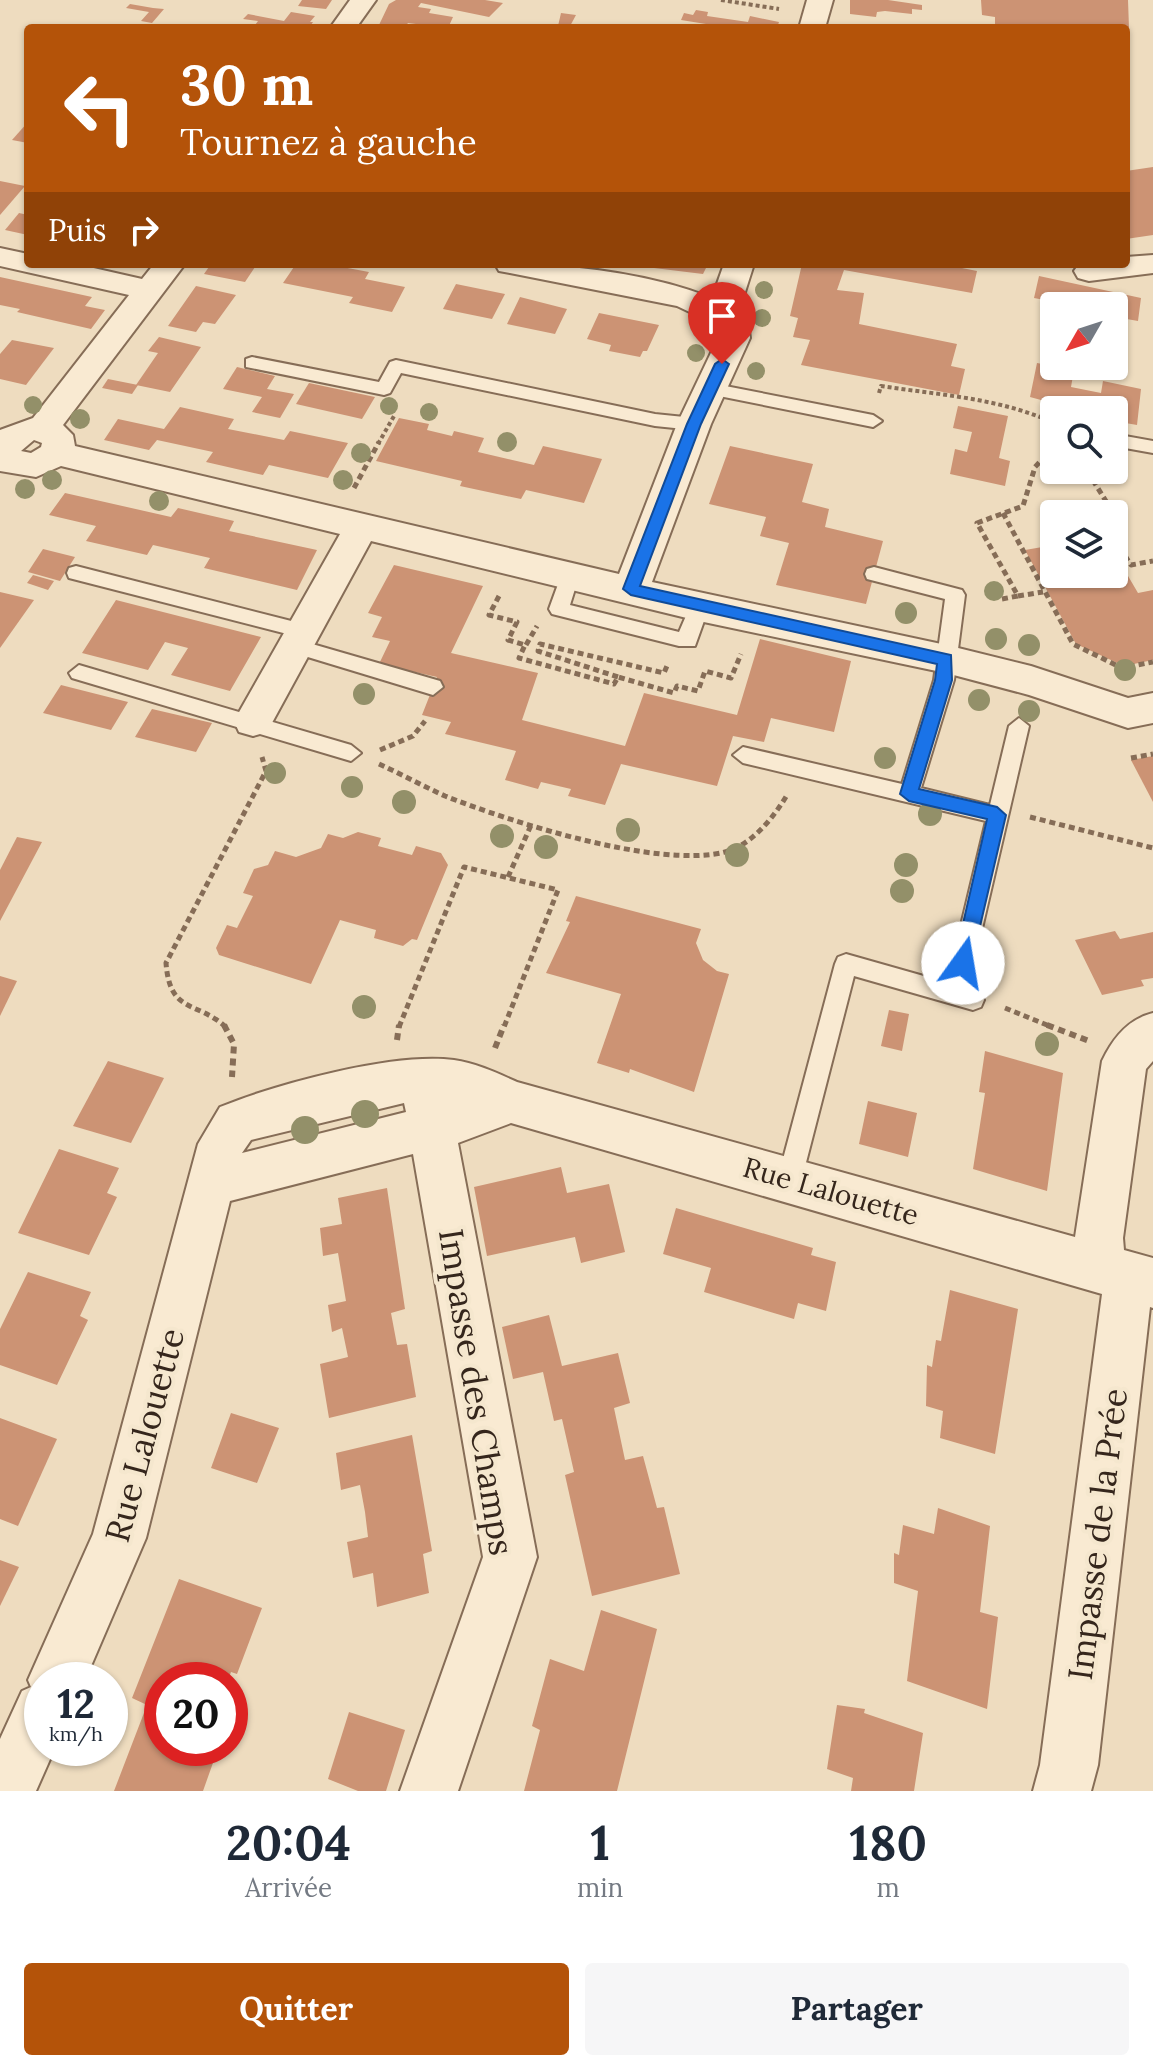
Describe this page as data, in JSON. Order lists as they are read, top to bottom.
{
  "streets": {
    "street": ["Rue Lalouette", "Impasse des Champs", "Impasse de la Prée"]
  },
  "crossings": [
    ["Rue Lalouette", "Impasse de la Prée"]
  ],
  "north": "bottom left",
  "page": {
    "turn": ["30 m", "Tournez à gauche"],
    "then": "Puis",
    "speed": "12 km/h",
    "limit": "20",
    "eta": [
      "20:04",
      "Arrivée",
      "1",
      "min",
      "180",
      "m"
    ],
    "buttons": ["Quitter", "Partager"]
  }
}
